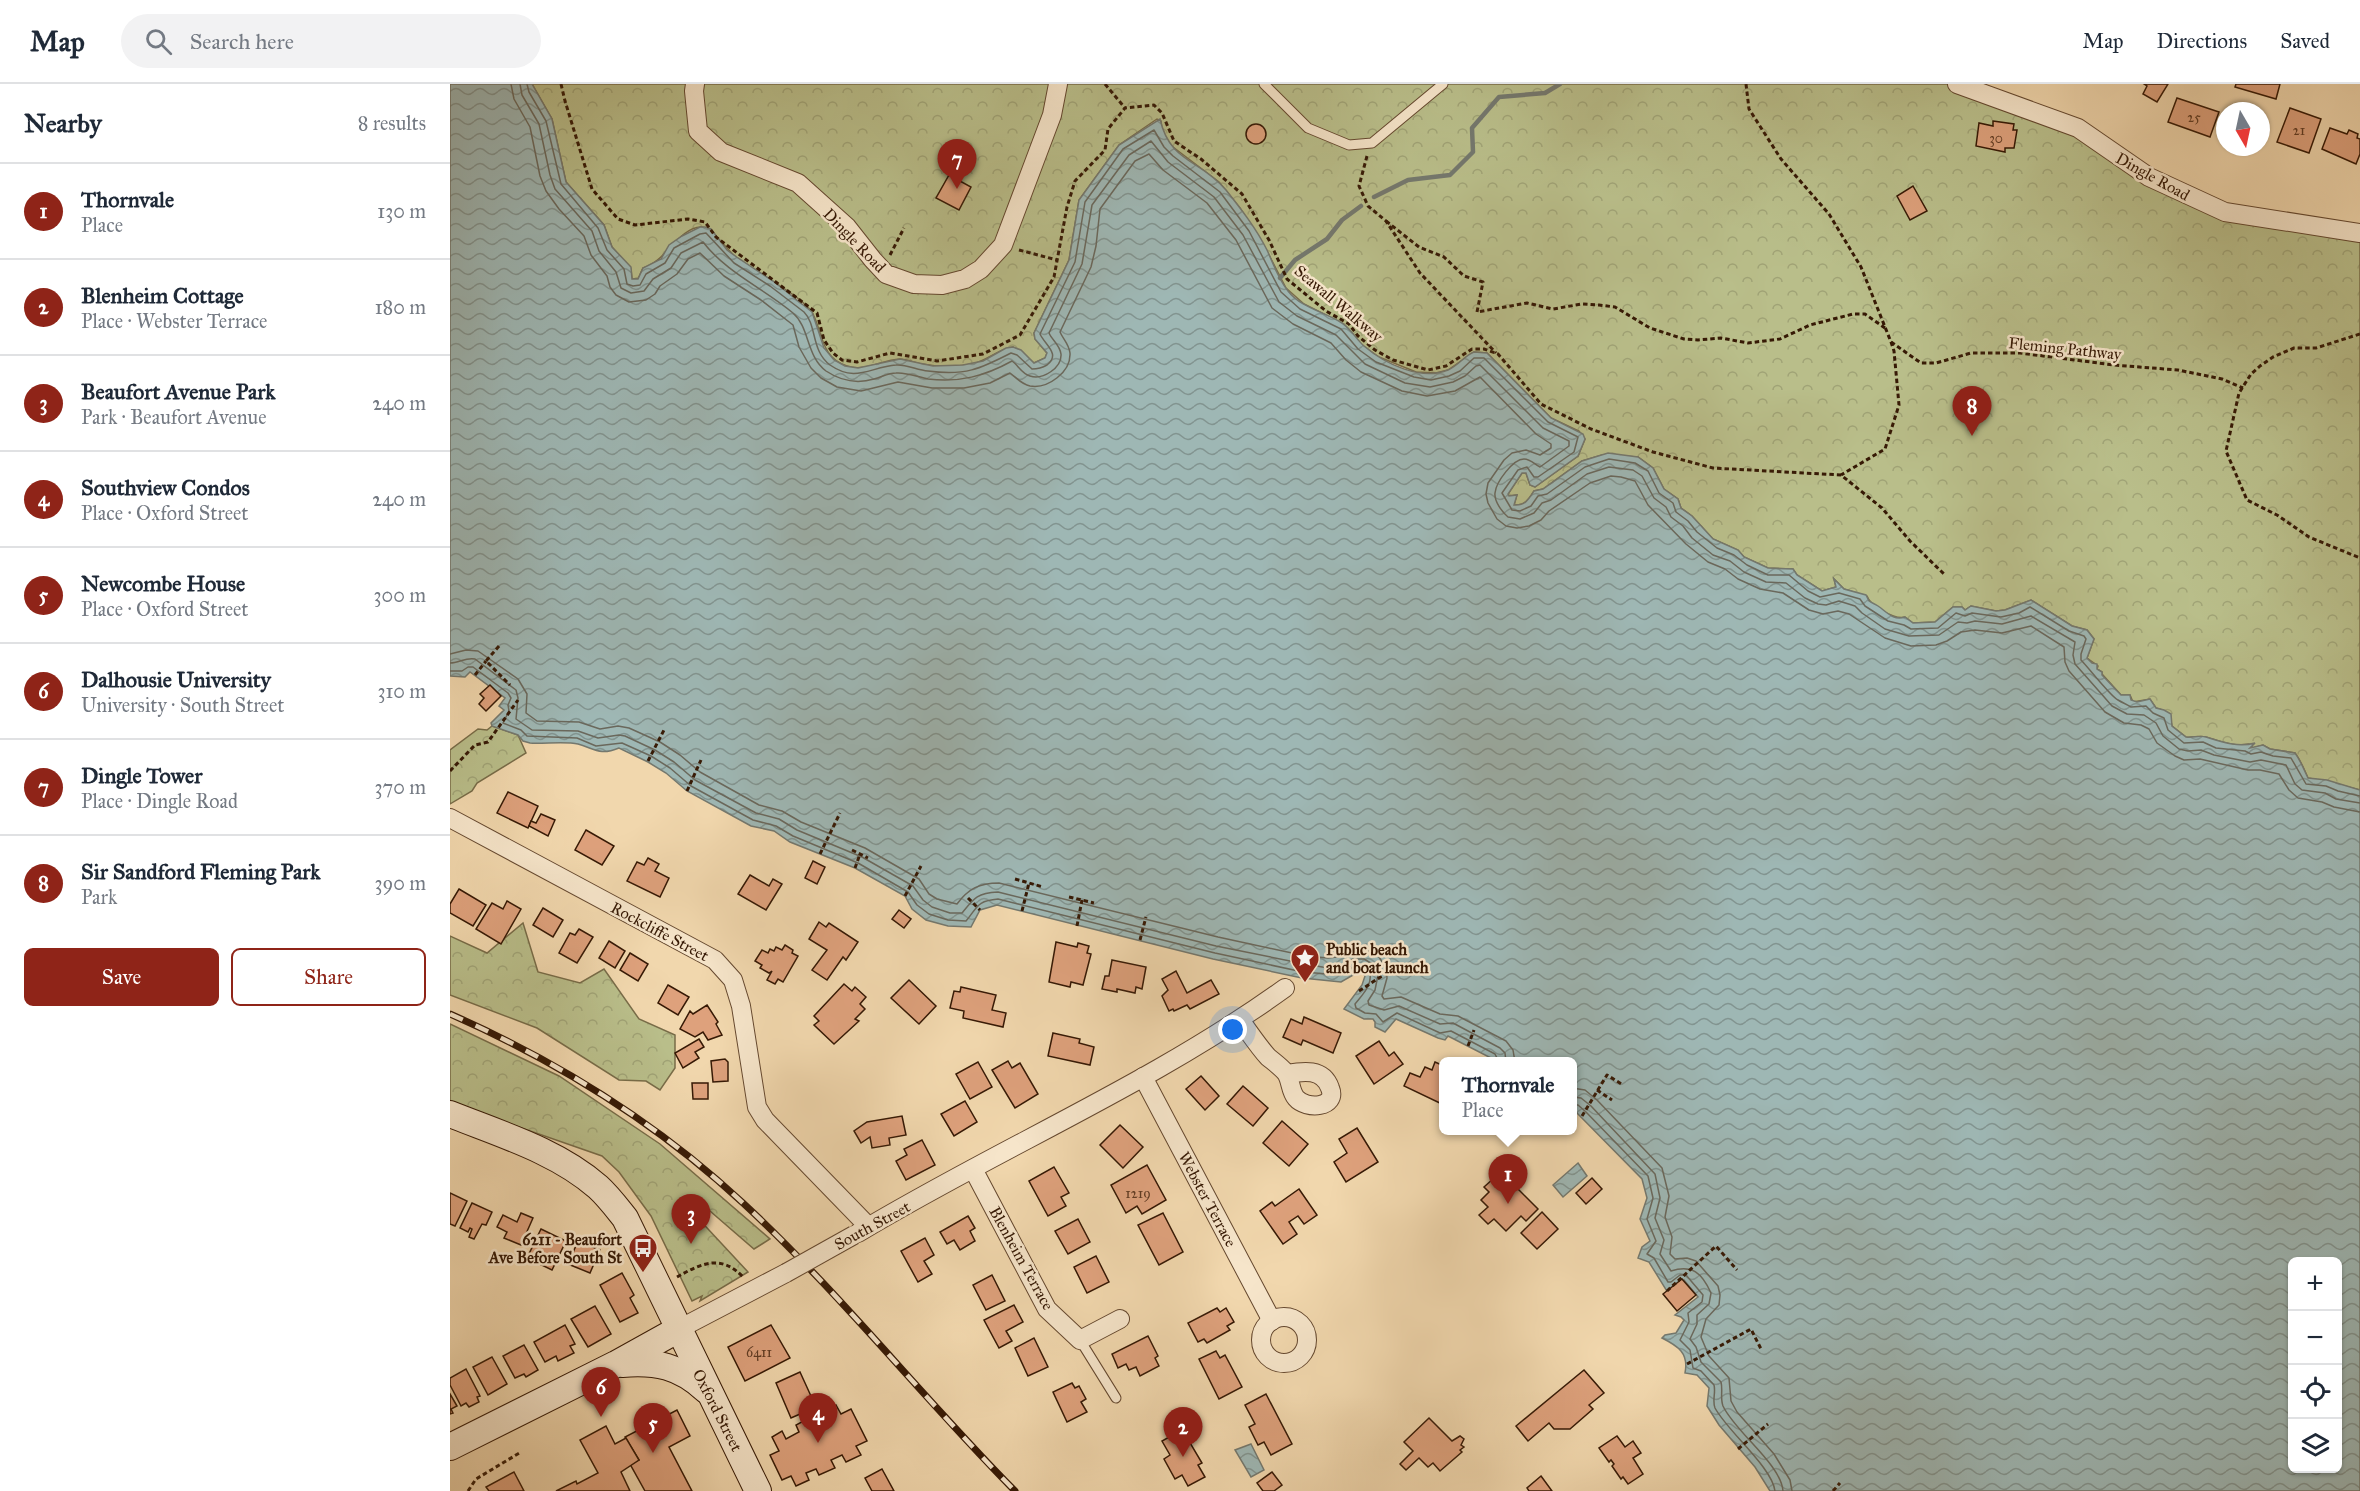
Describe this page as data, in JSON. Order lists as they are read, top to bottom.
{
  "streets": {
    "main road": ["South Street", "Oxford Street"],
    "street": [
      "Dingle Road",
      "Rockcliffe Street",
      "Webster Terrace",
      "Blenheim Terrace"
    ],
    "path": ["Seawall Walkway", "Fleming Pathway"]
  },
  "crossings": [
    ["Rockcliffe Street", "South Street"],
    ["Webster Terrace", "South Street"],
    ["South Street", "Blenheim Terrace"],
    ["South Street", "Oxford Street"]
  ],
  "places": {
    "place": ["Public beach and boat launch"],
    "bus stop": ["6211 - Beaufort Ave Before South St"]
  },
  "house_numbers": [
    "25",
    "21",
    "30",
    "1219",
    "6411"
  ],
  "north": "bottom",
  "page": {
    "header": "Map",
    "search": "Search here",
    "nav": ["Map", "Directions", "Saved"],
    "heading": ["Nearby", "8 results"],
    "pins": [
      "7",
      "8",
      "1",
      "3",
      "6",
      "4",
      "5",
      "2"
    ],
    "list": [
      {
        "mark": "1",
        "name": "Thornvale",
        "note": "Place",
        "value": "130 m"
      },
      {
        "mark": "2",
        "name": "Blenheim Cottage",
        "note": "Place · Webster Terrace",
        "value": "180 m"
      },
      {
        "mark": "3",
        "name": "Beaufort Avenue Park",
        "note": "Park · Beaufort Avenue",
        "value": "240 m"
      },
      {
        "mark": "4",
        "name": "Southview Condos",
        "note": "Place · Oxford Street",
        "value": "240 m"
      },
      {
        "mark": "5",
        "name": "Newcombe House",
        "note": "Place · Oxford Street",
        "value": "300 m"
      },
      {
        "mark": "6",
        "name": "Dalhousie University",
        "note": "University · South Street",
        "value": "310 m"
      },
      {
        "mark": "7",
        "name": "Dingle Tower",
        "note": "Place · Dingle Road",
        "value": "370 m"
      },
      {
        "mark": "8",
        "name": "Sir Sandford Fleming Park",
        "note": "Park",
        "value": "390 m"
      }
    ],
    "buttons": ["Save", "Share"],
    "popup": ["Thornvale", "Place"],
    "map_buttons": ["+", "−"]
  }
}
